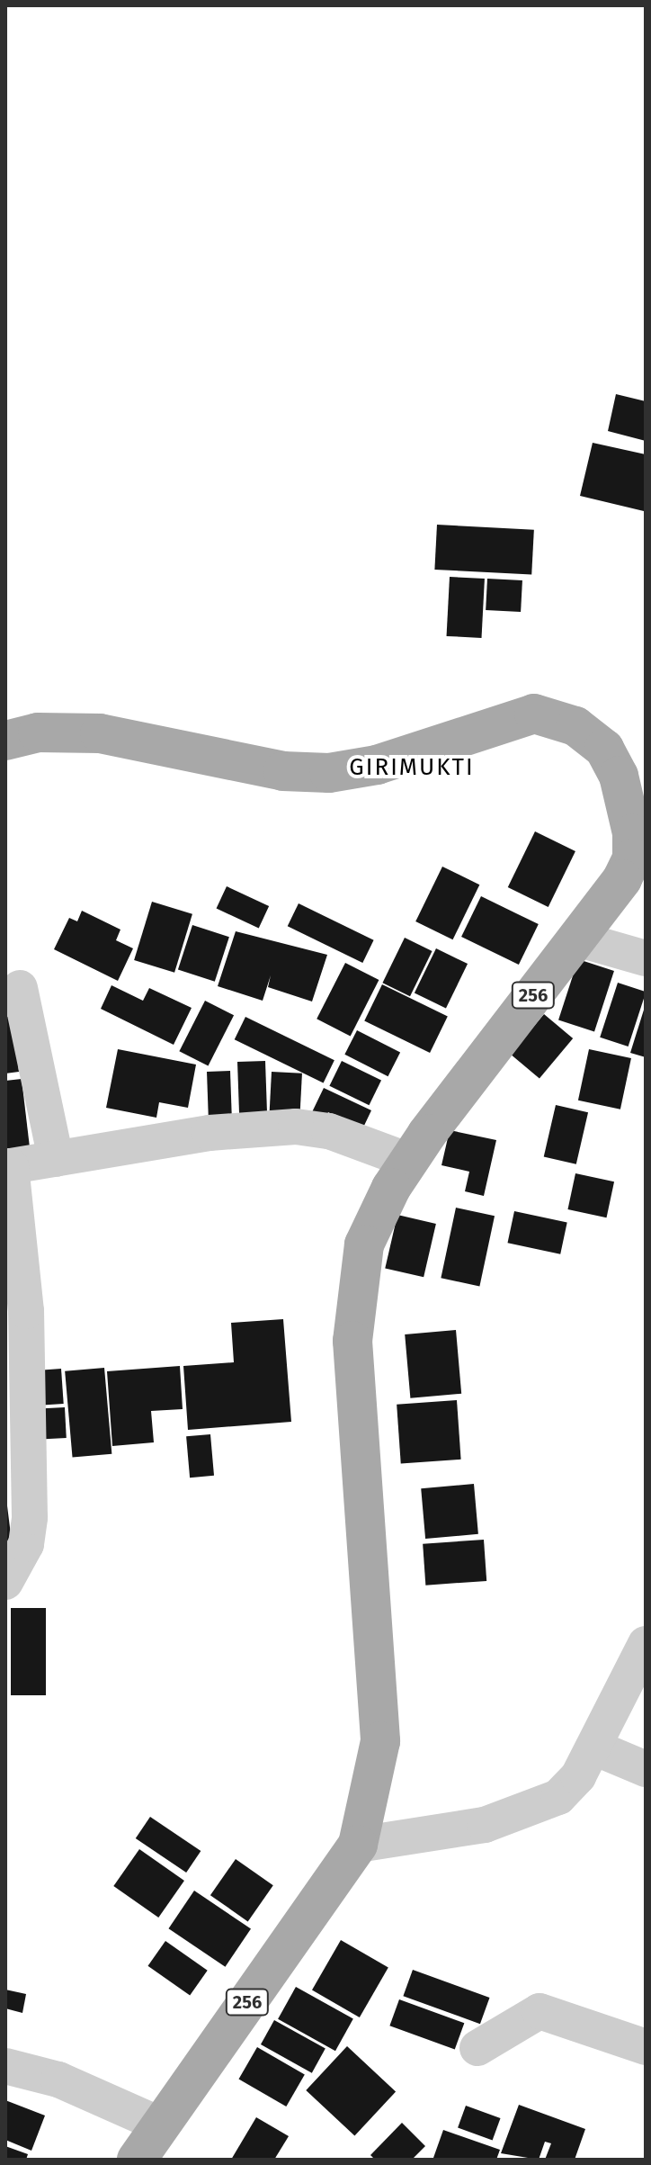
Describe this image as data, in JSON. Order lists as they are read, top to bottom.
{
  "streets": {
    "main road": ["256"]
  },
  "districts": ["GIRIMUKTI"]
}
